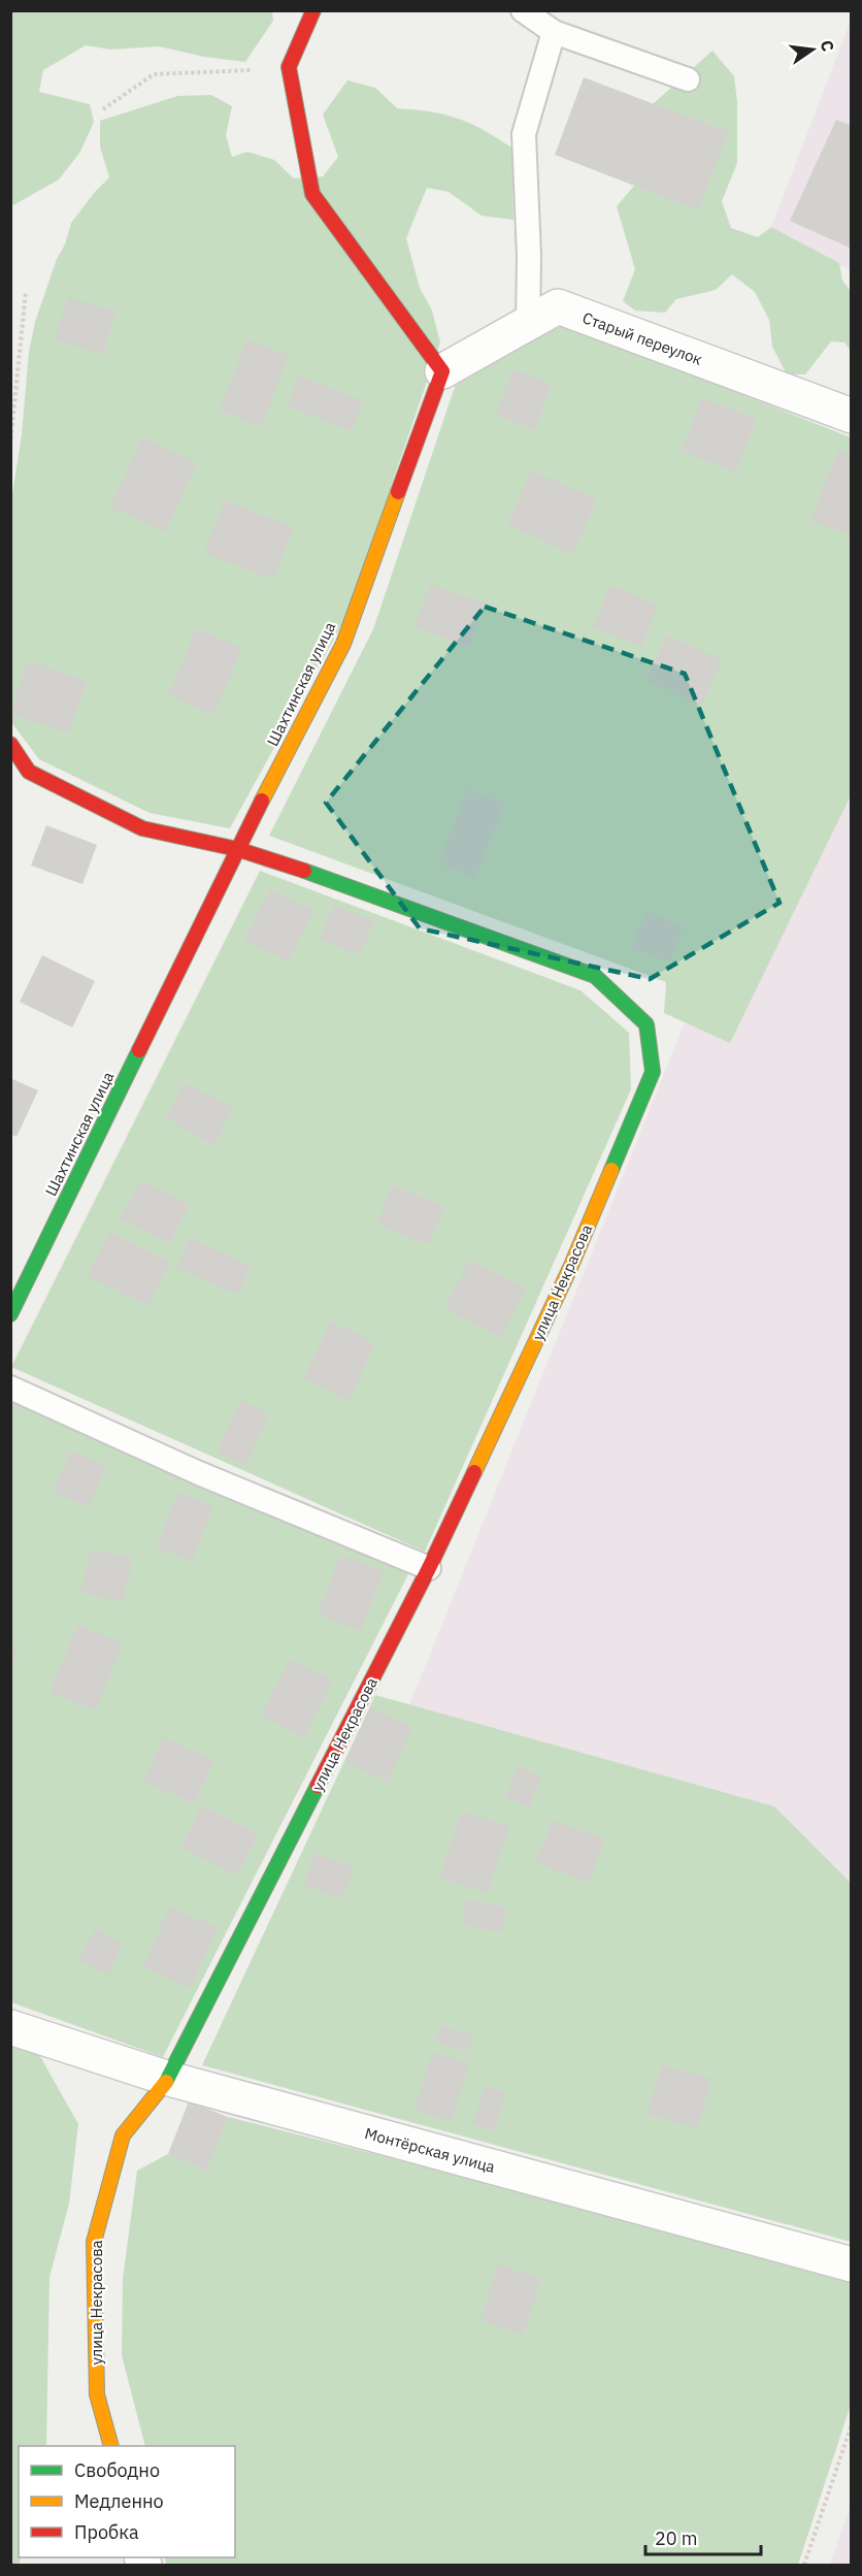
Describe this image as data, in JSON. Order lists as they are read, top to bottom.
{
  "streets": {
    "street": [
      "Старый переулок",
      "Шахтинская улица",
      "улица Некрасова",
      "Монтёрская улица"
    ]
  },
  "crossings": [
    ["Старый переулок", "Шахтинская улица"],
    ["Шахтинская улица", "улица Некрасова"],
    ["улица Некрасова", "Монтёрская улица"]
  ],
  "legend": ["Свободно", "Медленно", "Пробка"],
  "scale_bar": "20 m",
  "north": "right"
}
